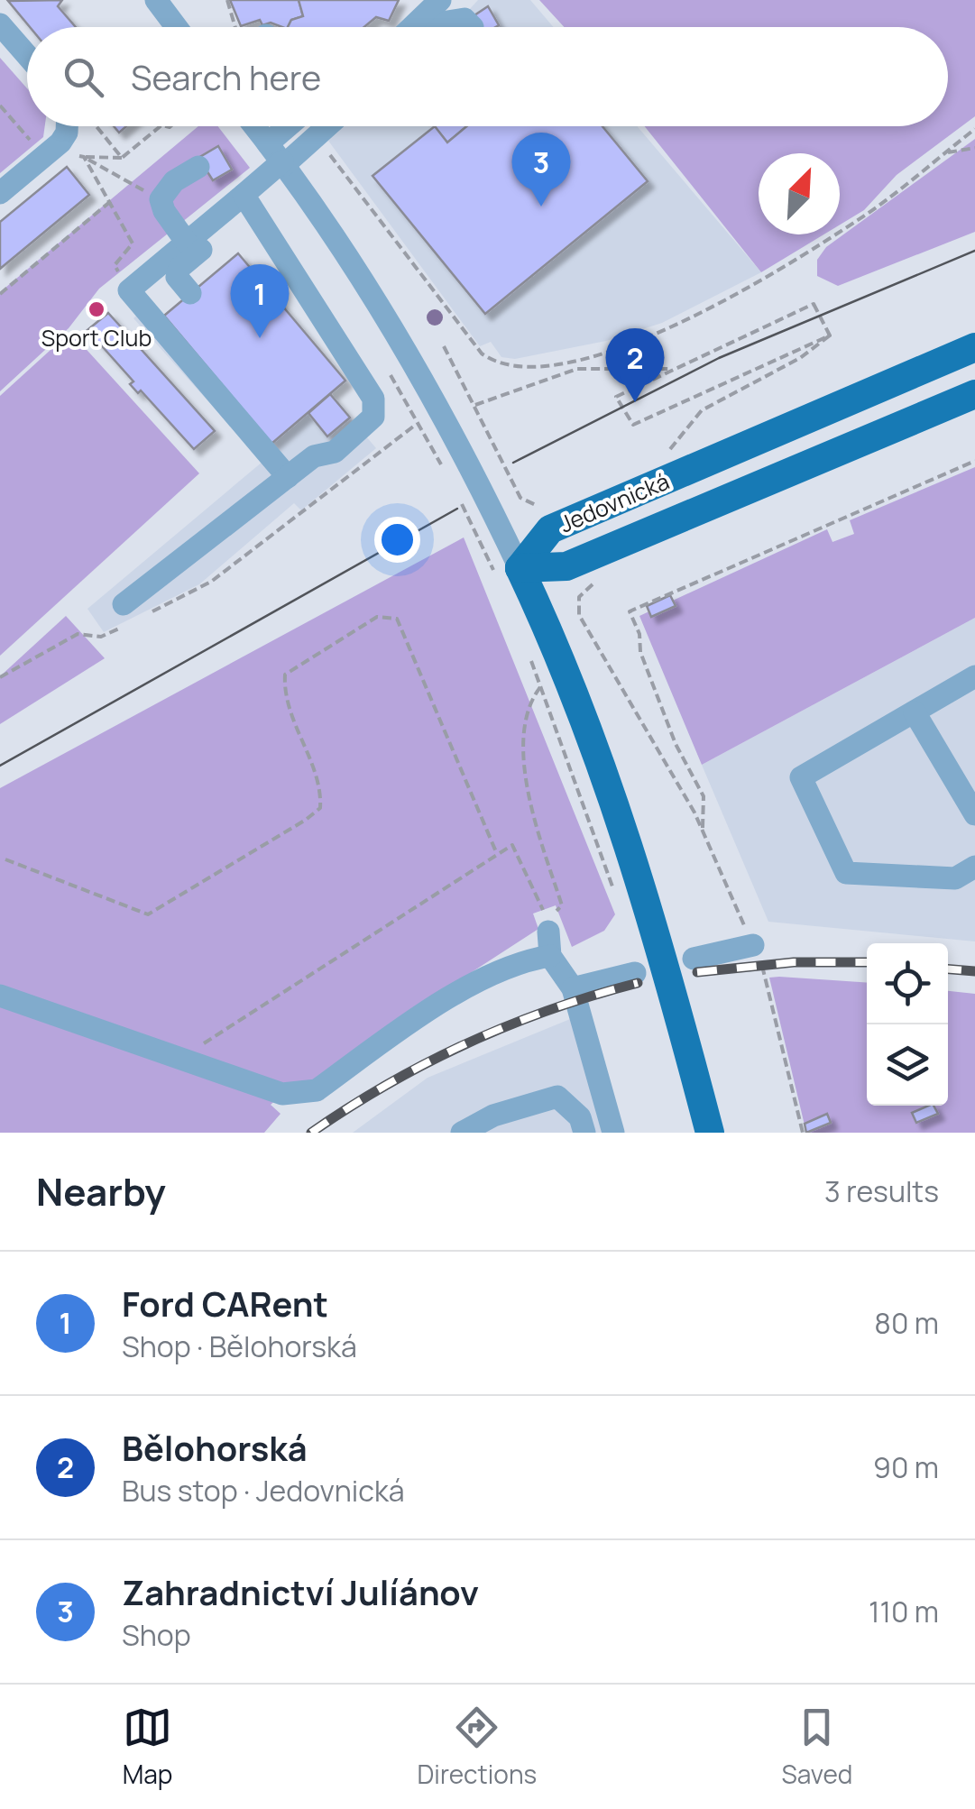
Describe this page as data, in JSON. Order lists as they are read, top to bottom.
{
  "streets": {
    "main road": ["Jedovnická"]
  },
  "places": ["Sport Club"],
  "north": "top right",
  "page": {
    "search": "Search here",
    "pins": ["3", "1", "2"],
    "heading": ["Nearby", "3 results"],
    "list": [
      {
        "mark": "1",
        "name": "Ford CARent",
        "note": "Shop · Bělohorská",
        "value": "80 m"
      },
      {
        "mark": "2",
        "name": "Bělohorská",
        "note": "Bus stop · Jedovnická",
        "value": "90 m"
      },
      {
        "mark": "3",
        "name": "Zahradnictví Julíánov",
        "note": "Shop",
        "value": "110 m"
      }
    ],
    "nav": ["Map", "Directions", "Saved"]
  }
}
